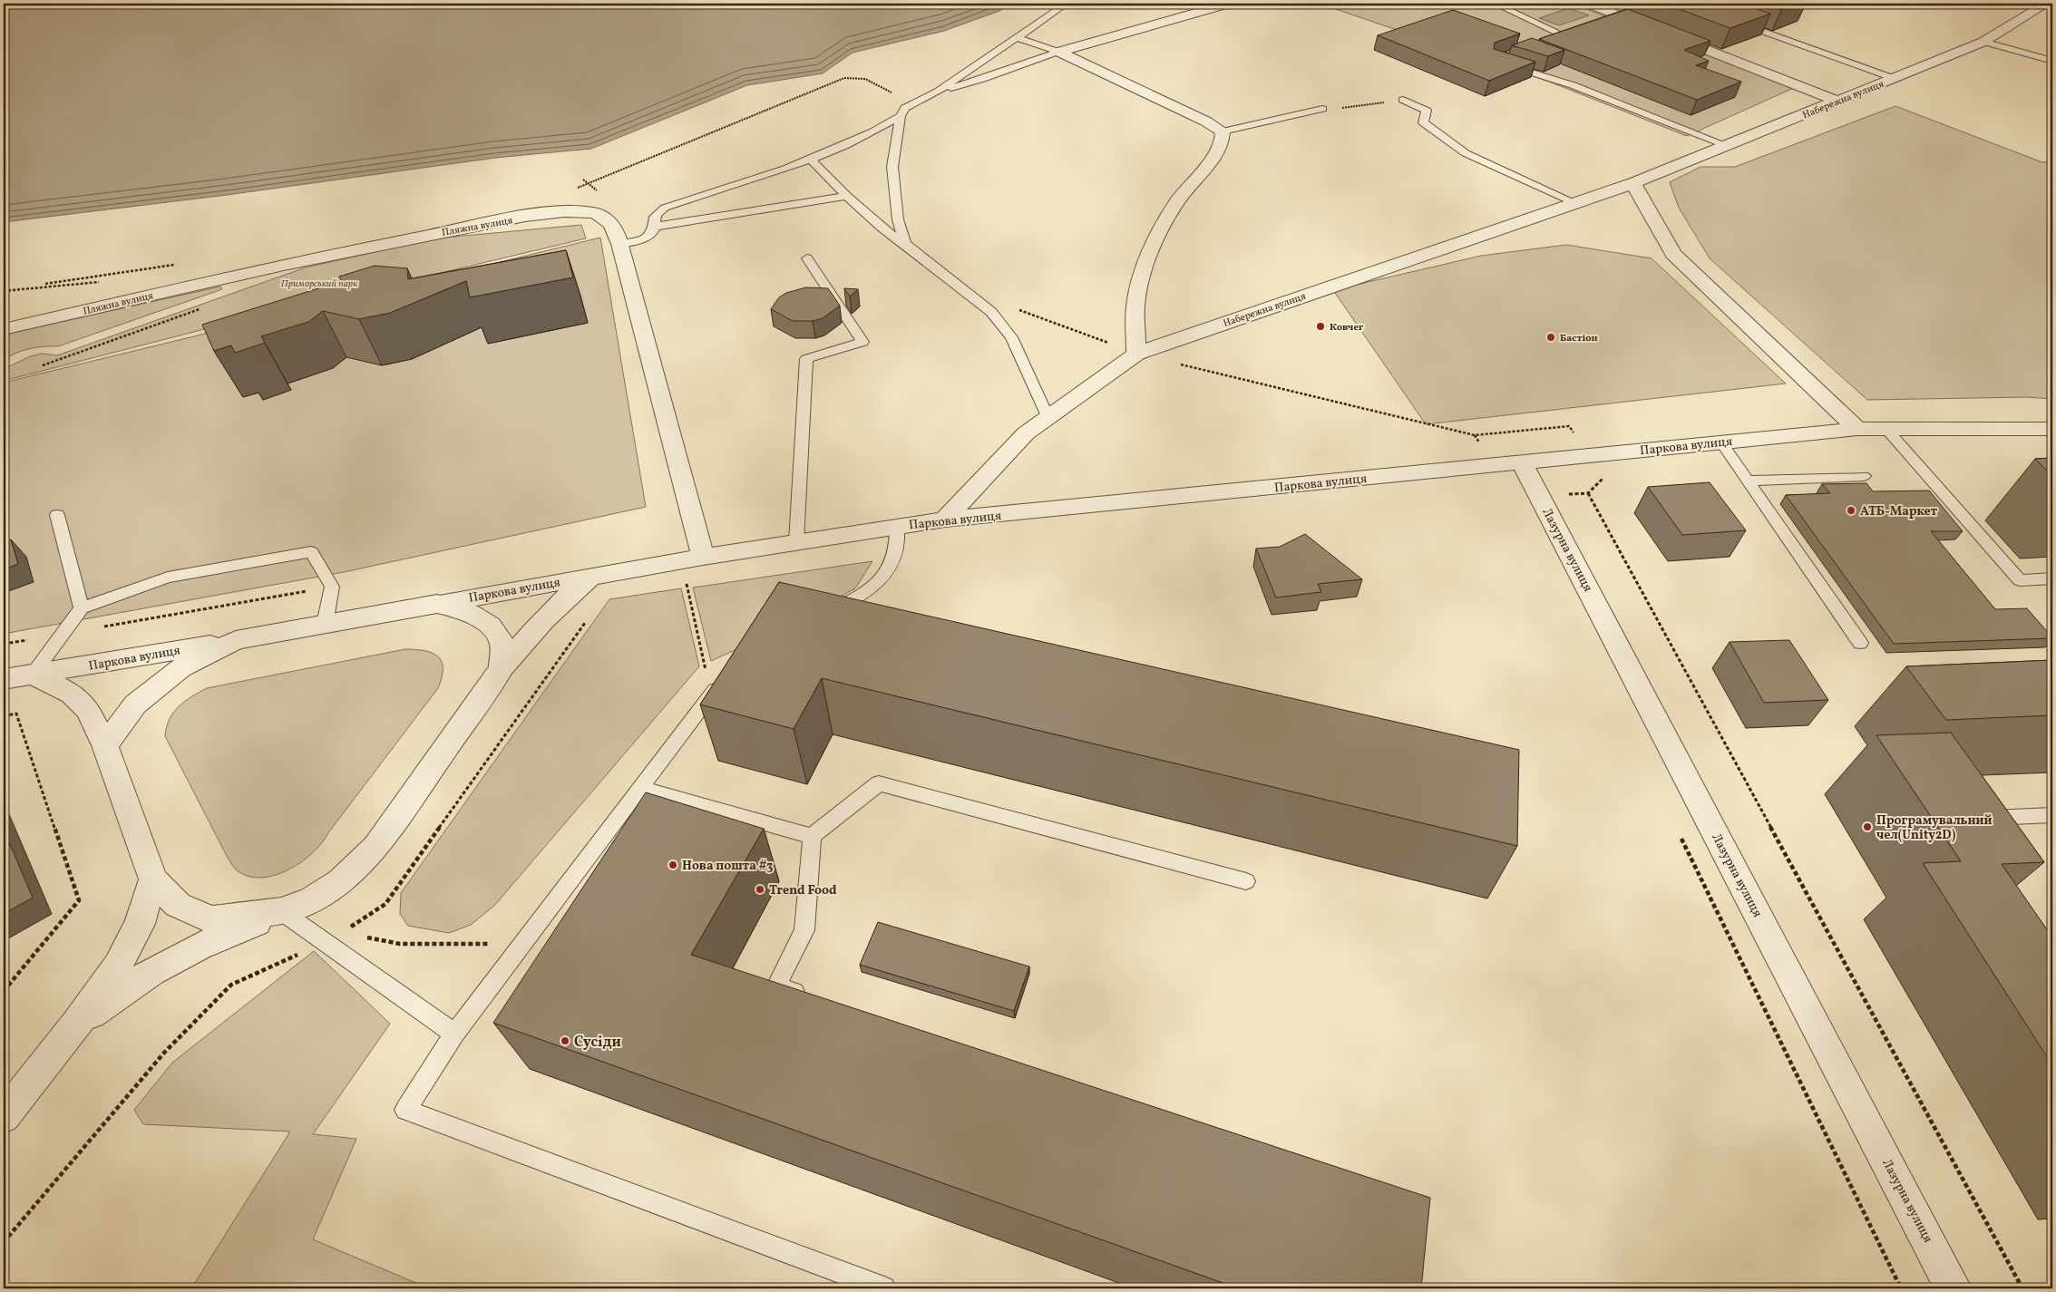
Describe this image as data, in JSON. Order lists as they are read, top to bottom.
{
  "streets": {
    "street": [
      "Набережна вулиця",
      "Пляжна вулиця",
      "Паркова вулиця",
      "Лазурна вулиця"
    ]
  },
  "crossings": [
    ["Набережна вулиця", "Паркова вулиця"],
    ["Пляжна вулиця", "Паркова вулиця"],
    ["Паркова вулиця", "Лазурна вулиця"]
  ],
  "parks": ["Приморський парк"],
  "places": [
    "Ковчег",
    "Бастіон",
    "АТБ-Маркет",
    "Програмувальний чел(Unity2D)",
    "Нова пошта #3",
    "Trend Food",
    "Сусіди"
  ]
}
